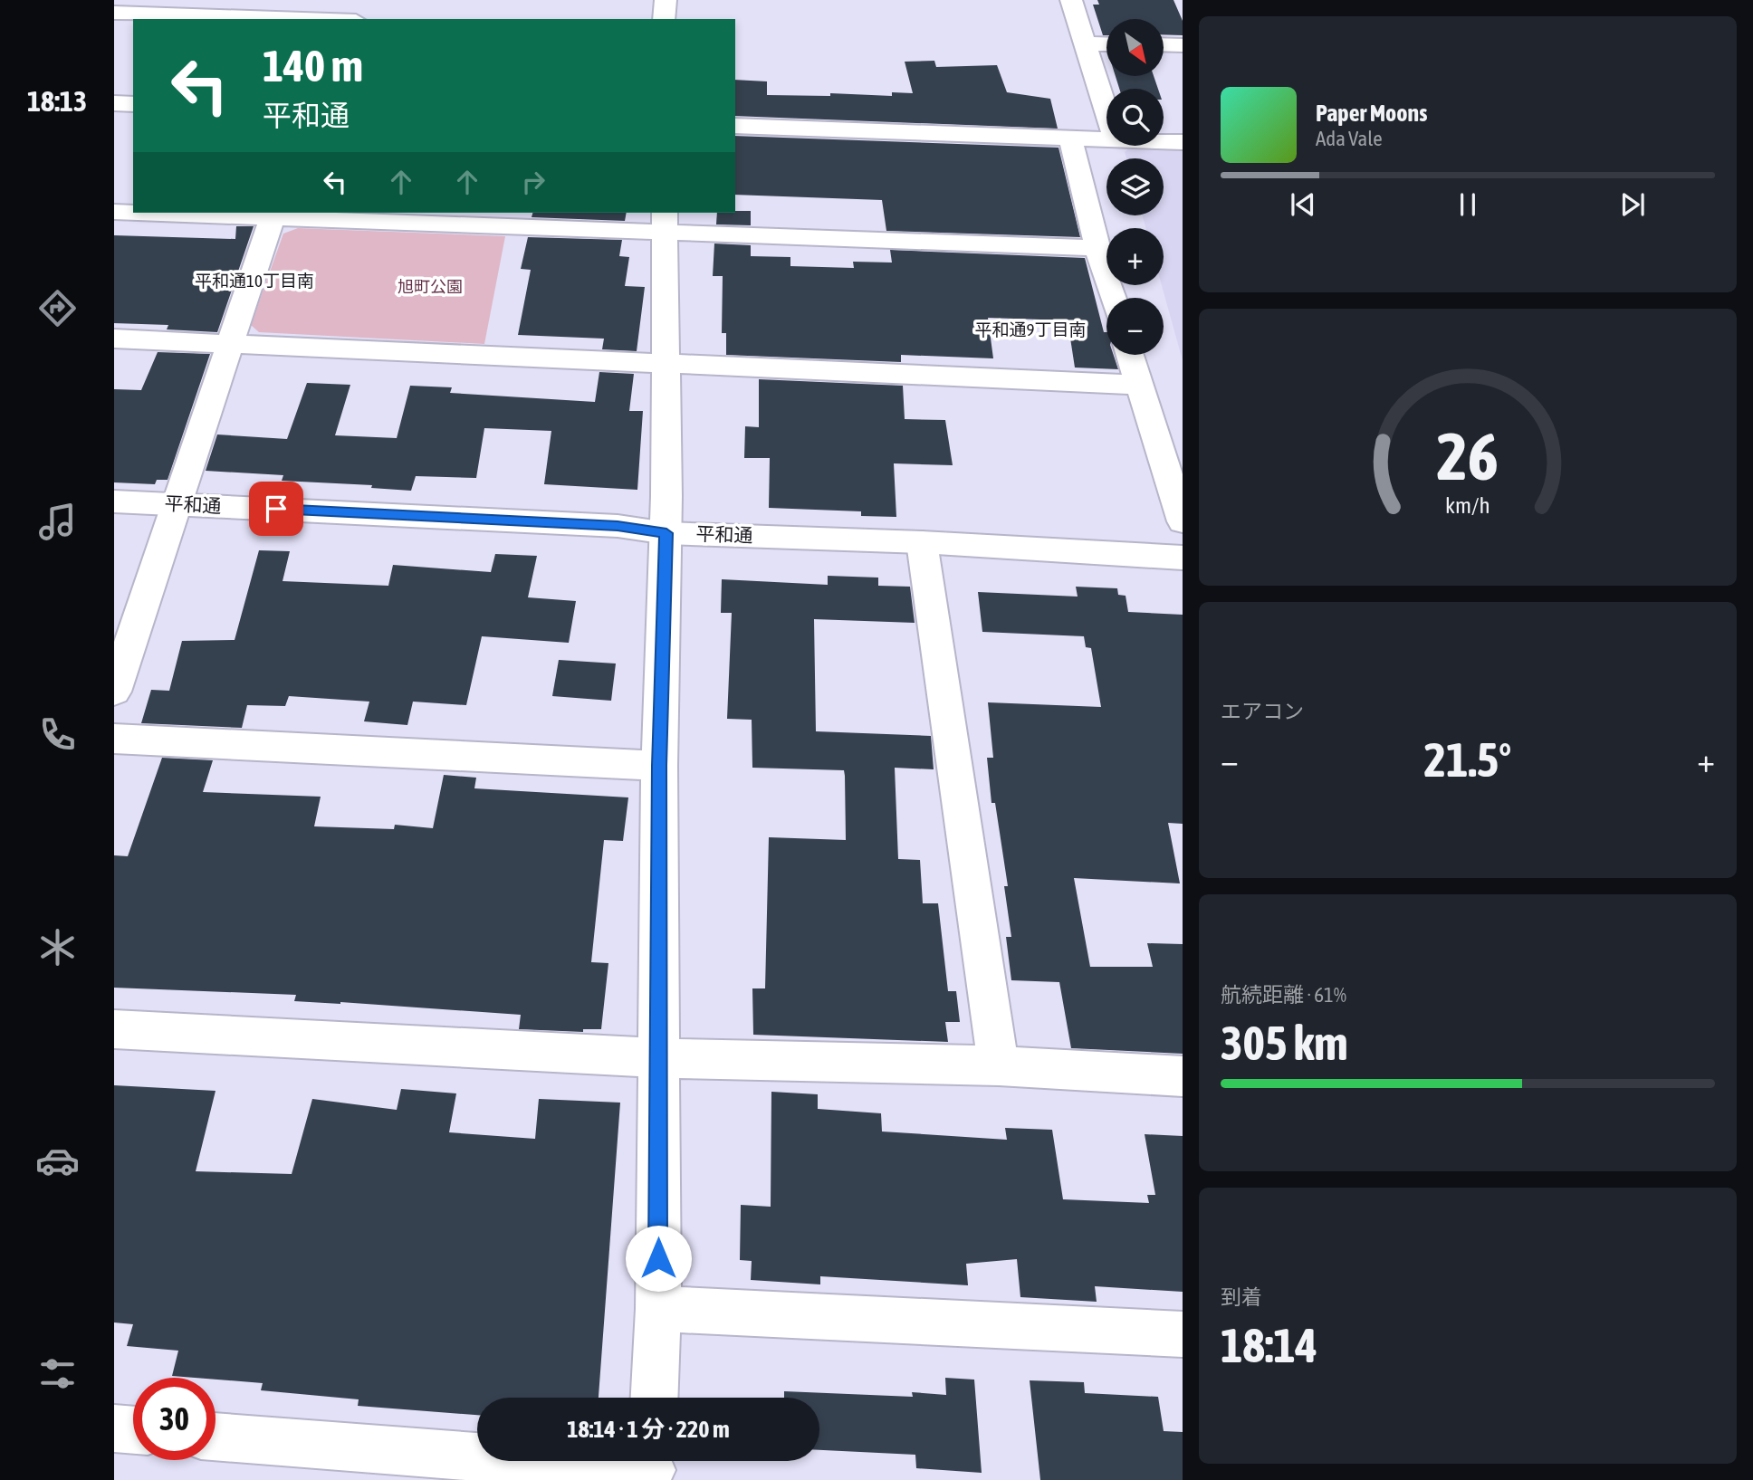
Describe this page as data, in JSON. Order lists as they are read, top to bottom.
{
  "streets": {
    "street": ["平和通"]
  },
  "districts": ["平和通10丁目南", "平和通9丁目南"],
  "parks": ["旭町公園"],
  "north": "bottom right",
  "page": {
    "tabs": "18:13",
    "map_buttons": ["+", "−"],
    "turn": ["140 m", "平和通"],
    "song": ["Paper Moons", "Ada Vale"],
    "tile": [
      "エアコン",
      ["航続距離 · 61%", "305 km"],
      ["到着", "18:14"]
    ],
    "heat": ["−", "21.5°", "+"],
    "limit": "30",
    "trip": "18:14 · 1 分 · 220 m",
    "gauge": ["26", "km/h"]
  }
}
